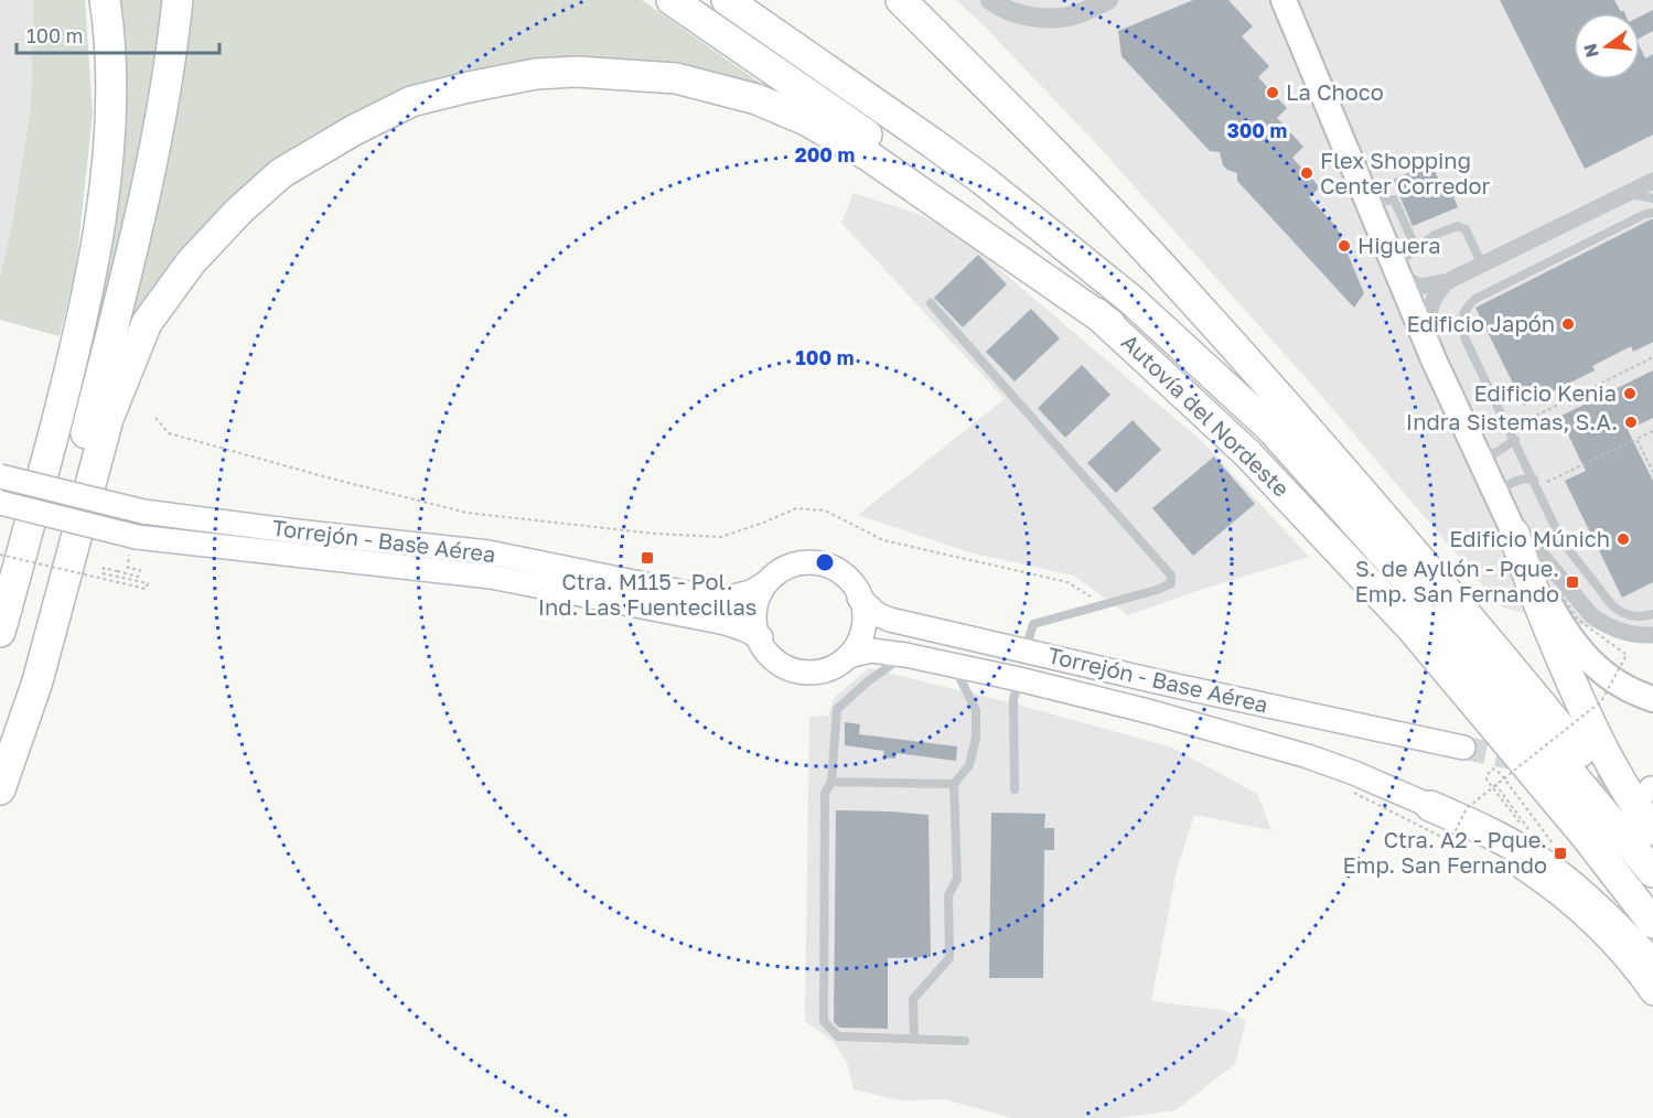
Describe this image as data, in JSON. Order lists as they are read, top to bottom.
{
  "streets": {
    "highway": ["Autovía del Nordeste"],
    "main road": ["Torrejón - Base Aérea"]
  },
  "places": {
    "other": [
      "La Choco",
      "Flex Shopping Center Corredor",
      "Higuera",
      "Edificio Japón",
      "Edificio Kenia",
      "Indra Sistemas, S.A.",
      "Edificio Múnich"
    ],
    "transit": ["Ctra. M115 - Pol. Ind. Las Fuentecillas", "S. de Ayllón - Pque. Emp. San Fernando", "Ctra. A2 - Pque. Emp. San Fernando"]
  },
  "scale_bar": "100 m",
  "north": "left",
  "rings": ["300 m", "200 m", "100 m"]
}
